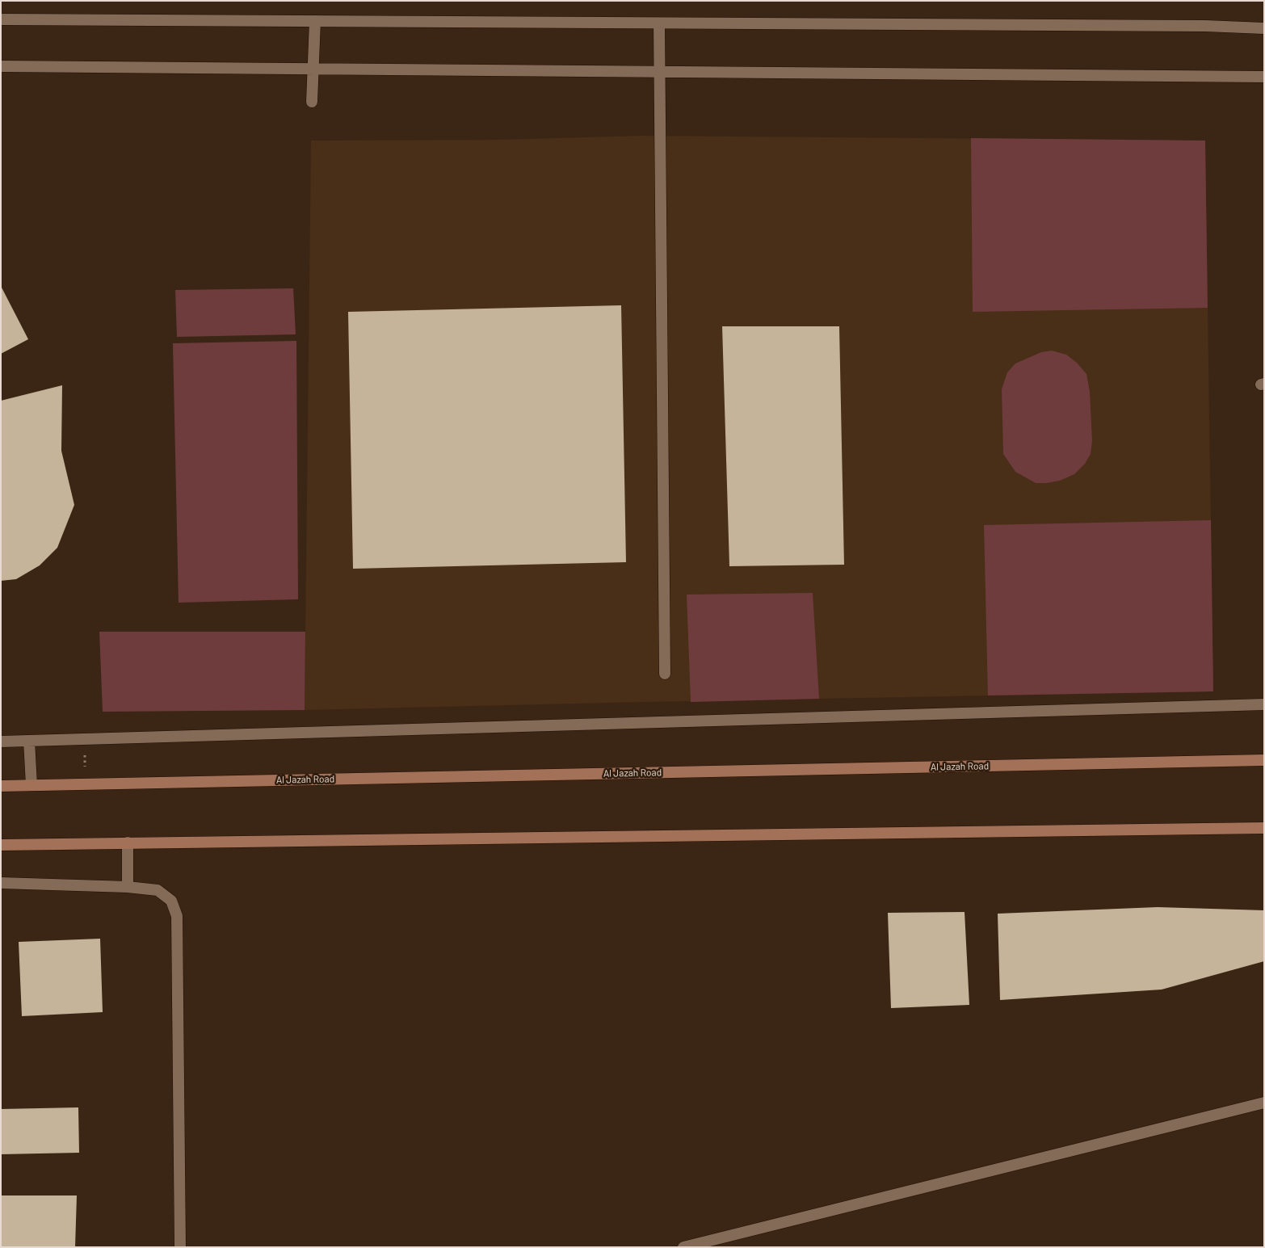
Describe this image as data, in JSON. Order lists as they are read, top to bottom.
{
  "streets": {
    "main road": ["Al Jazah Road"]
  }
}
